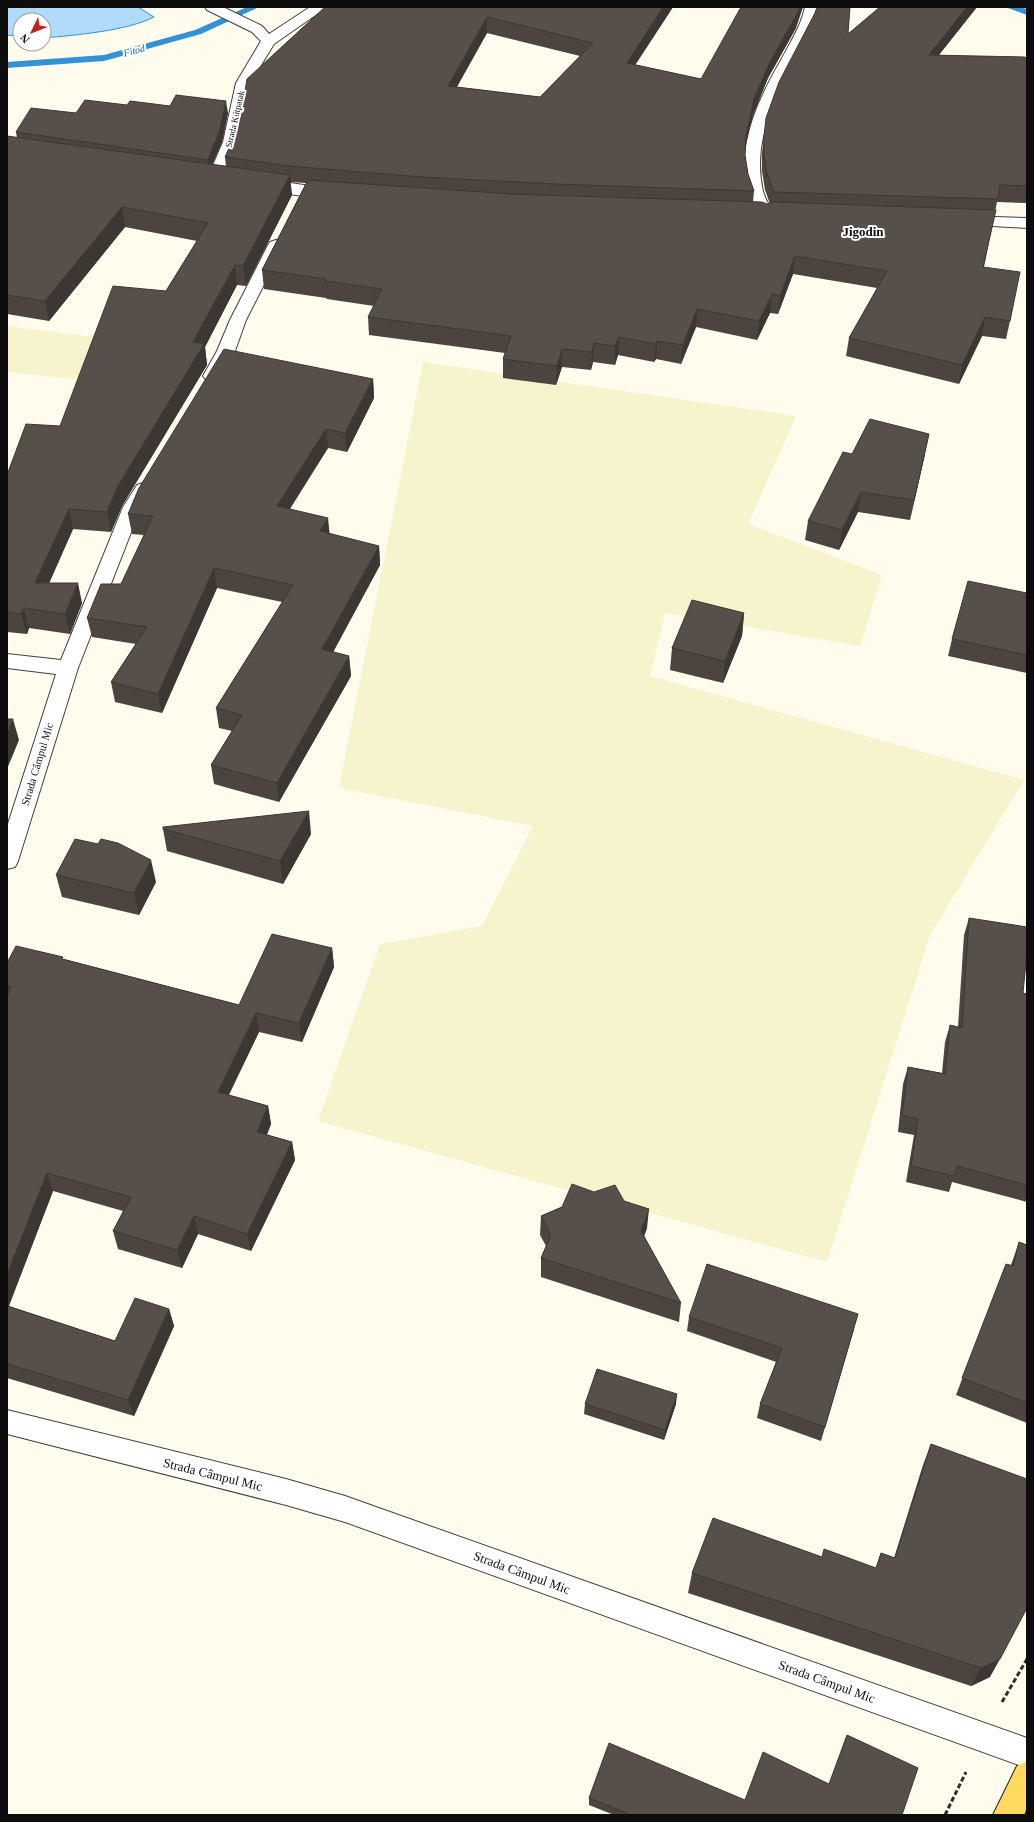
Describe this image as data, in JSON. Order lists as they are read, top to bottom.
{
  "streets": {
    "street": ["Strada Kútpatak", "Strada Câmpul Mic"]
  },
  "districts": ["Jigodin"],
  "water": ["Fitod"],
  "north": "bottom left"
}
